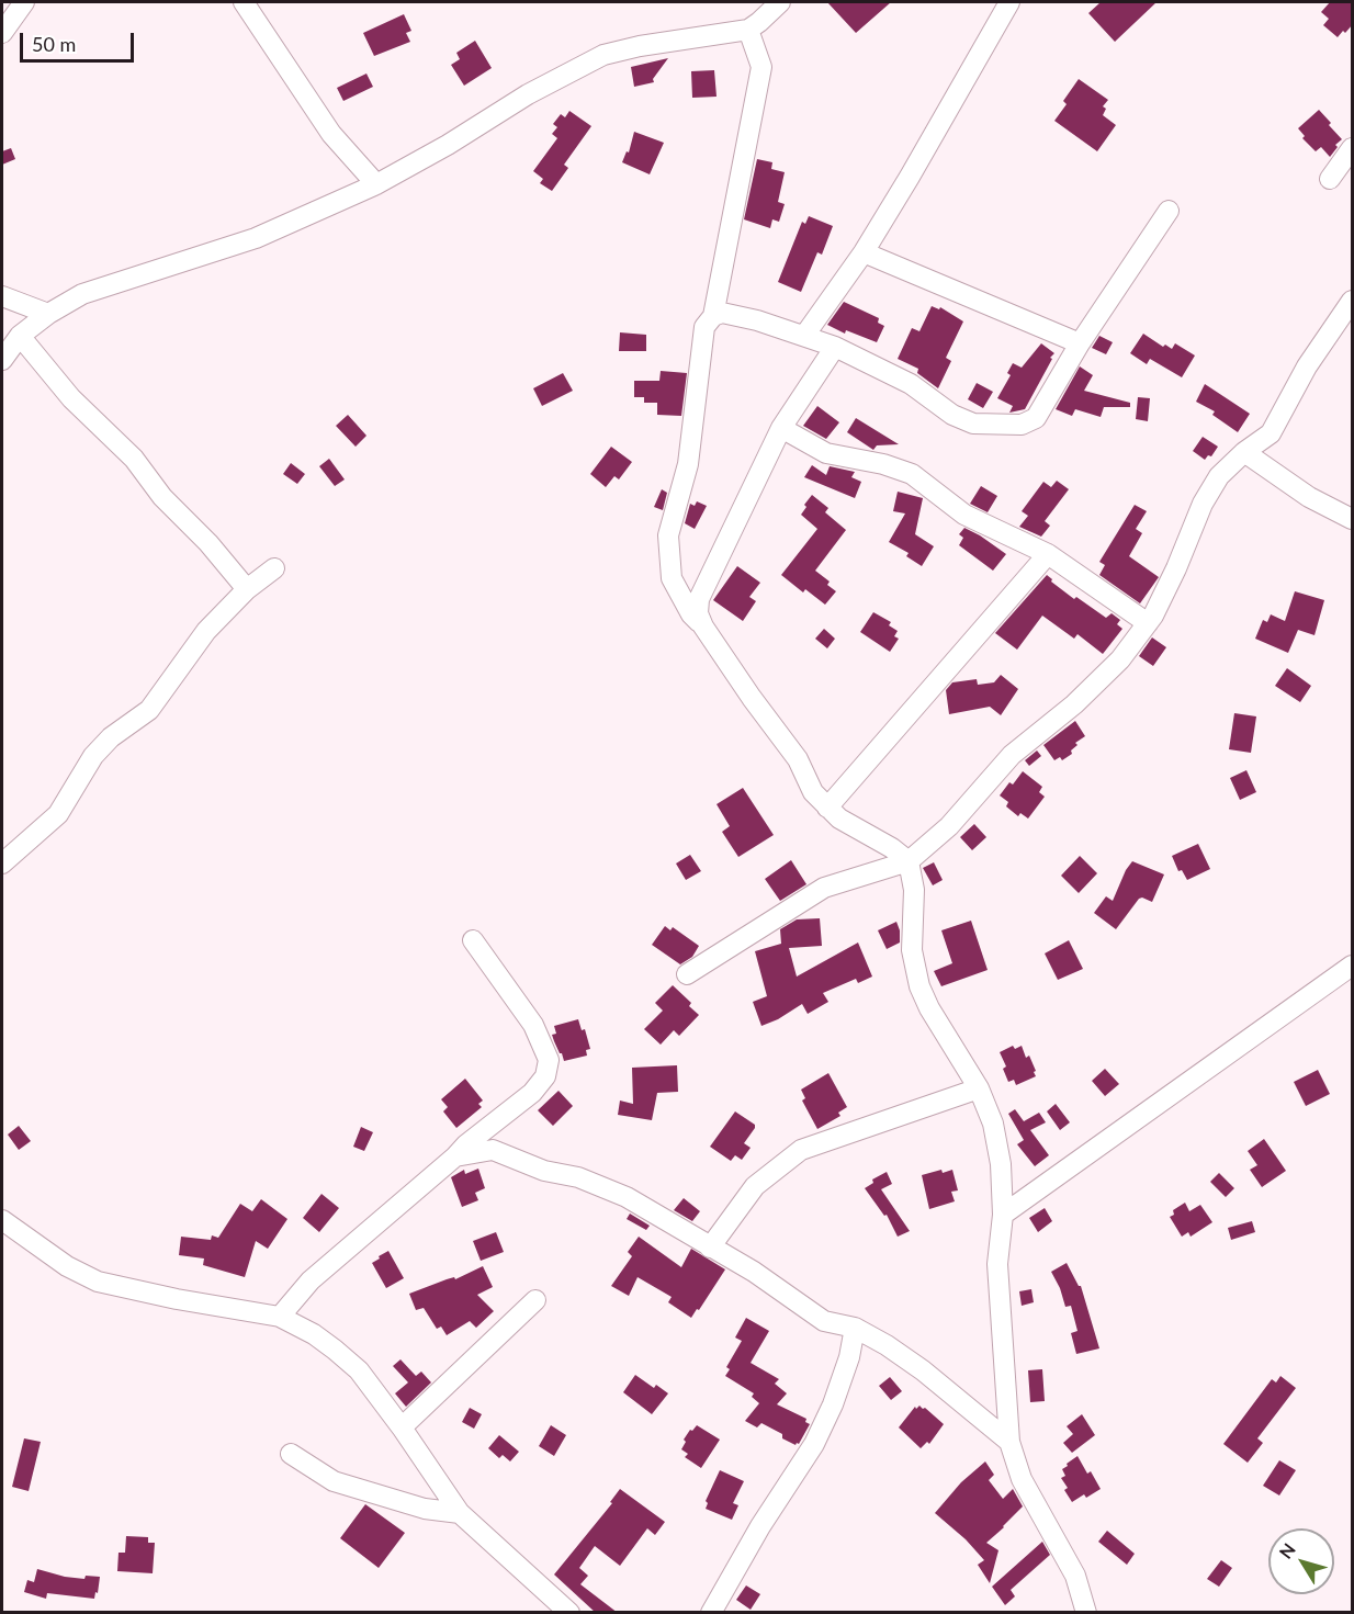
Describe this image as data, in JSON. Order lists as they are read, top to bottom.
{
  "scale_bar": "50 m",
  "north": "top left"
}
